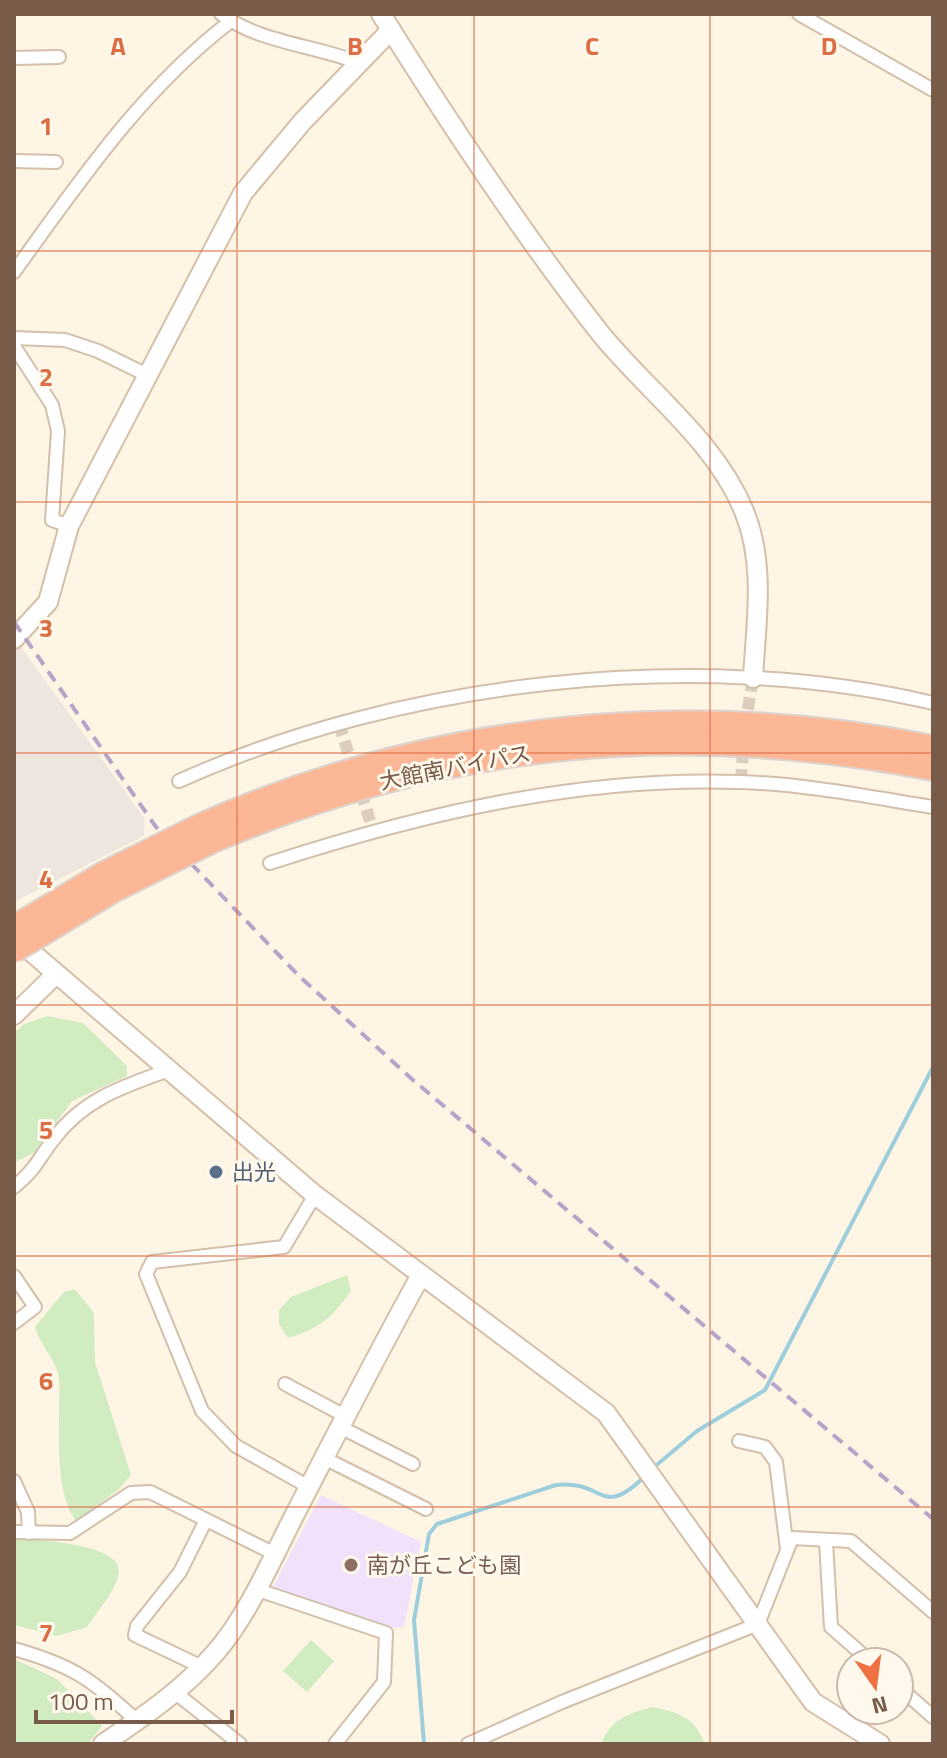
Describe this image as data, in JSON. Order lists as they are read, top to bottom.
{
  "streets": {
    "highway": ["大館南バイパス"]
  },
  "places": ["出光", "南が丘こども園"],
  "scale_bar": "100 m",
  "north": "bottom",
  "grid": {
    "columns": [
      "A",
      "B",
      "C",
      "D"
    ],
    "rows": [
      "1",
      "2",
      "3",
      "4",
      "5",
      "6",
      "7"
    ]
  }
}
